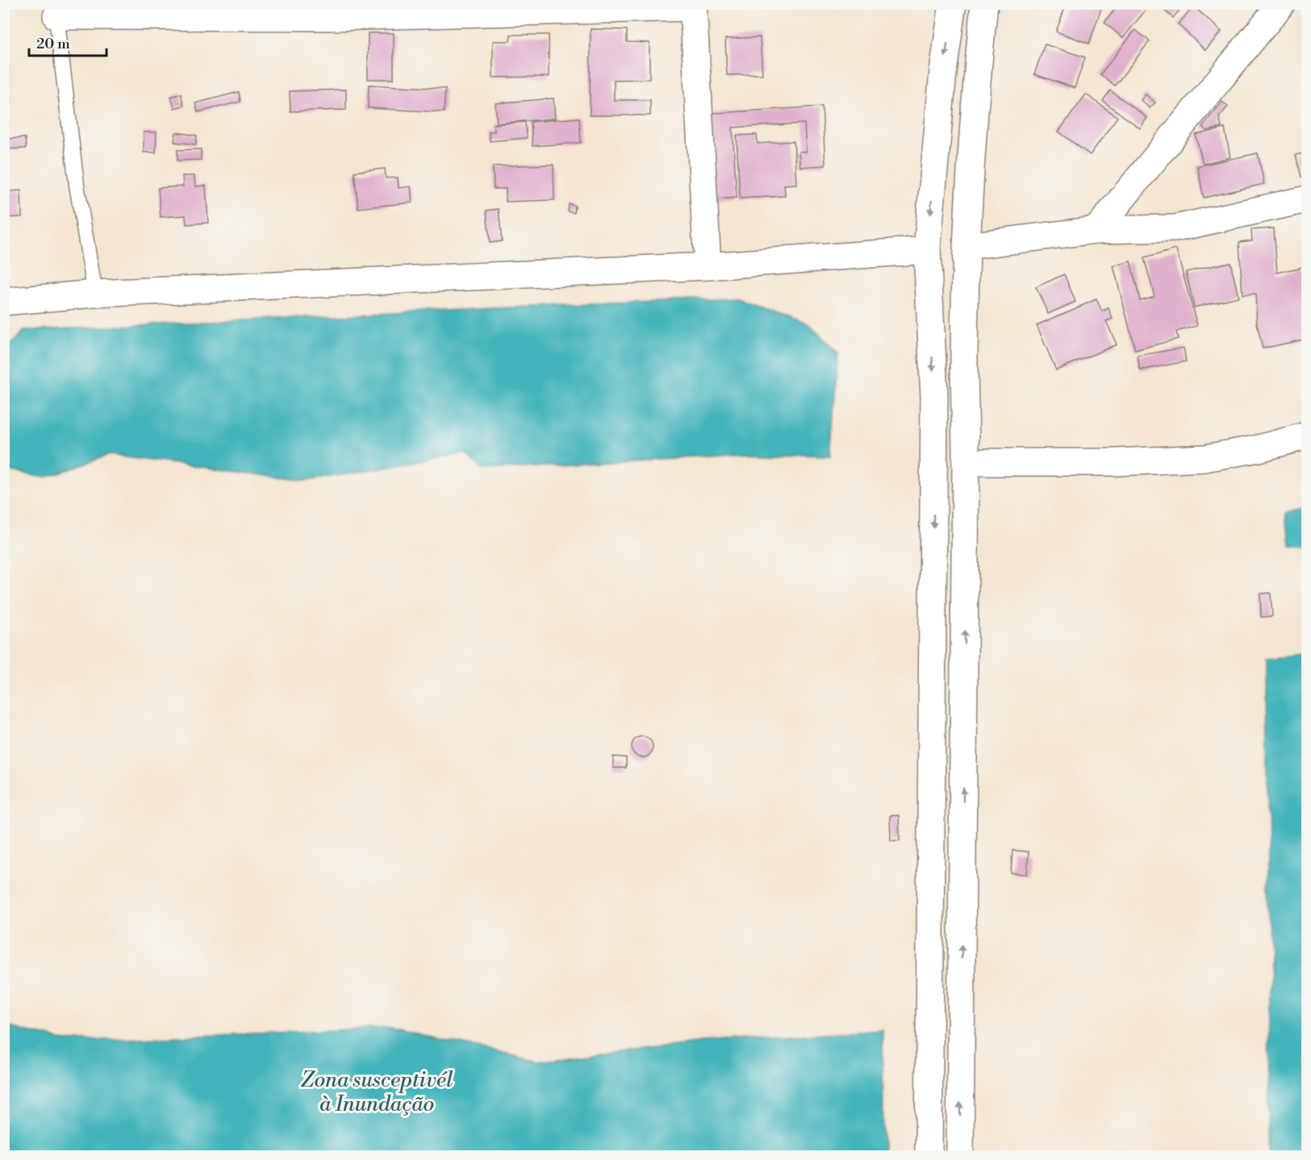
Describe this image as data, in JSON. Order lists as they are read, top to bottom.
{
  "water": ["Zona susceptivél à Inundação"],
  "scale_bar": "20 m"
}
